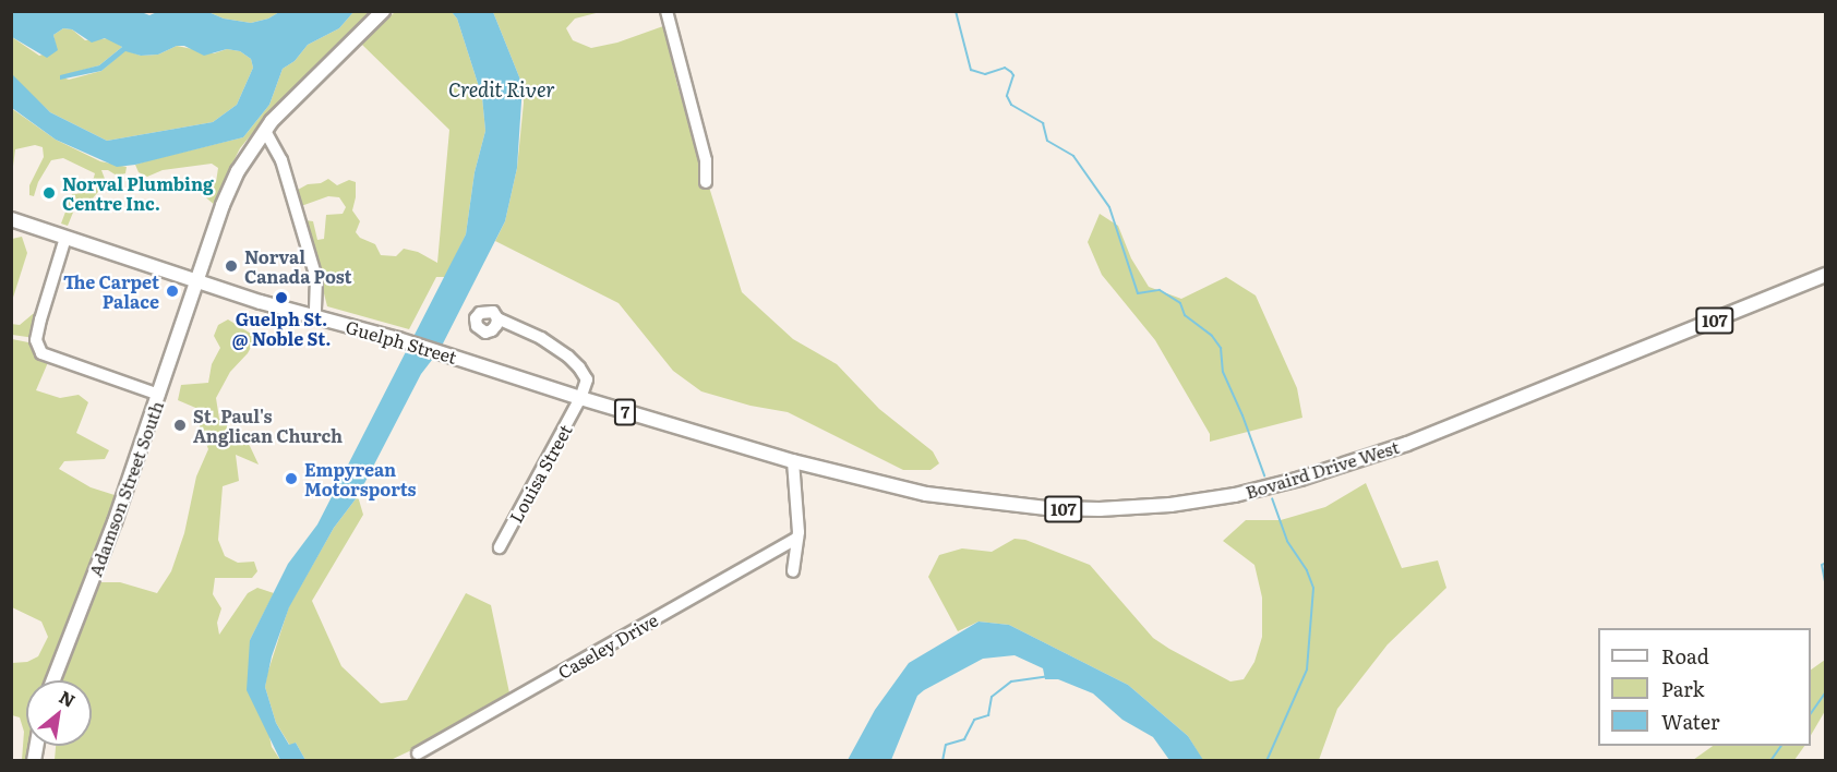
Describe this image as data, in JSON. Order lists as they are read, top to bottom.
{
  "streets": {
    "main road": [
      "107",
      "Guelph Street",
      "7",
      "Bovaird Drive West",
      "Adamson Street South"
    ],
    "street": ["Louisa Street", "Caseley Drive"]
  },
  "crossings": [
    ["Guelph Street", "Bovaird Drive West"],
    ["Guelph Street", "Louisa Street"],
    ["Guelph Street", "Adamson Street South"]
  ],
  "water": ["Credit River"],
  "places": [
    "Norval Plumbing Centre Inc.",
    "Norval Canada Post",
    "The Carpet Palace",
    "Guelph St. @ Noble St.",
    "St. Paul's Anglican Church",
    "Empyrean Motorsports"
  ],
  "legend": ["Road", "Park", "Water"],
  "north": "top right"
}
